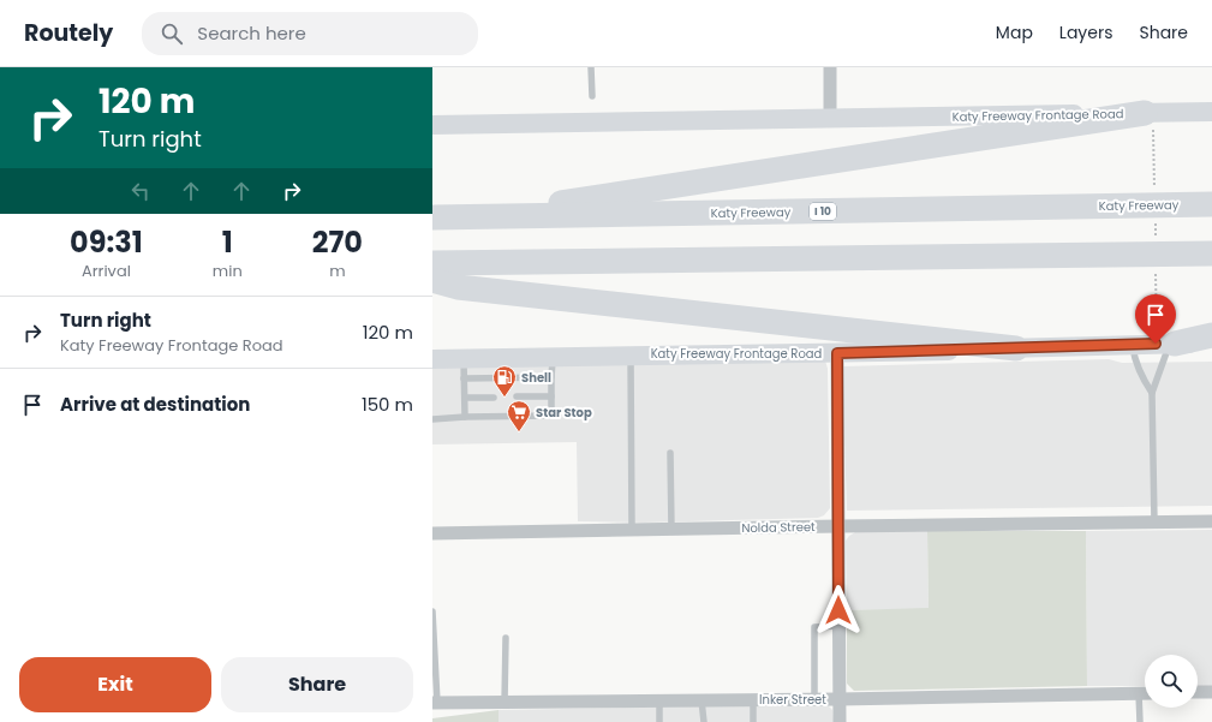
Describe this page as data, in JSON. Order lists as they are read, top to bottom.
{
  "streets": {
    "highway": ["Katy Freeway", "I 10"],
    "main road": ["Katy Freeway Frontage Road"],
    "street": ["Nolda Street", "Inker Street"]
  },
  "places": {
    "fuel station": ["Shell"],
    "supermarket": ["Star Stop"]
  },
  "page": {
    "header": "Routely",
    "search": "Search here",
    "nav": ["Map", "Layers", "Share"],
    "turn": ["120 m", "Turn right"],
    "eta": [
      "09:31",
      "Arrival",
      "1",
      "min",
      "270",
      "m"
    ],
    "list": [
      {
        "name": "Turn right",
        "note": "Katy Freeway Frontage Road",
        "value": "120 m"
      },
      {
        "name": "Arrive at destination",
        "value": "150 m"
      }
    ],
    "buttons": ["Exit", "Share"]
  }
}
